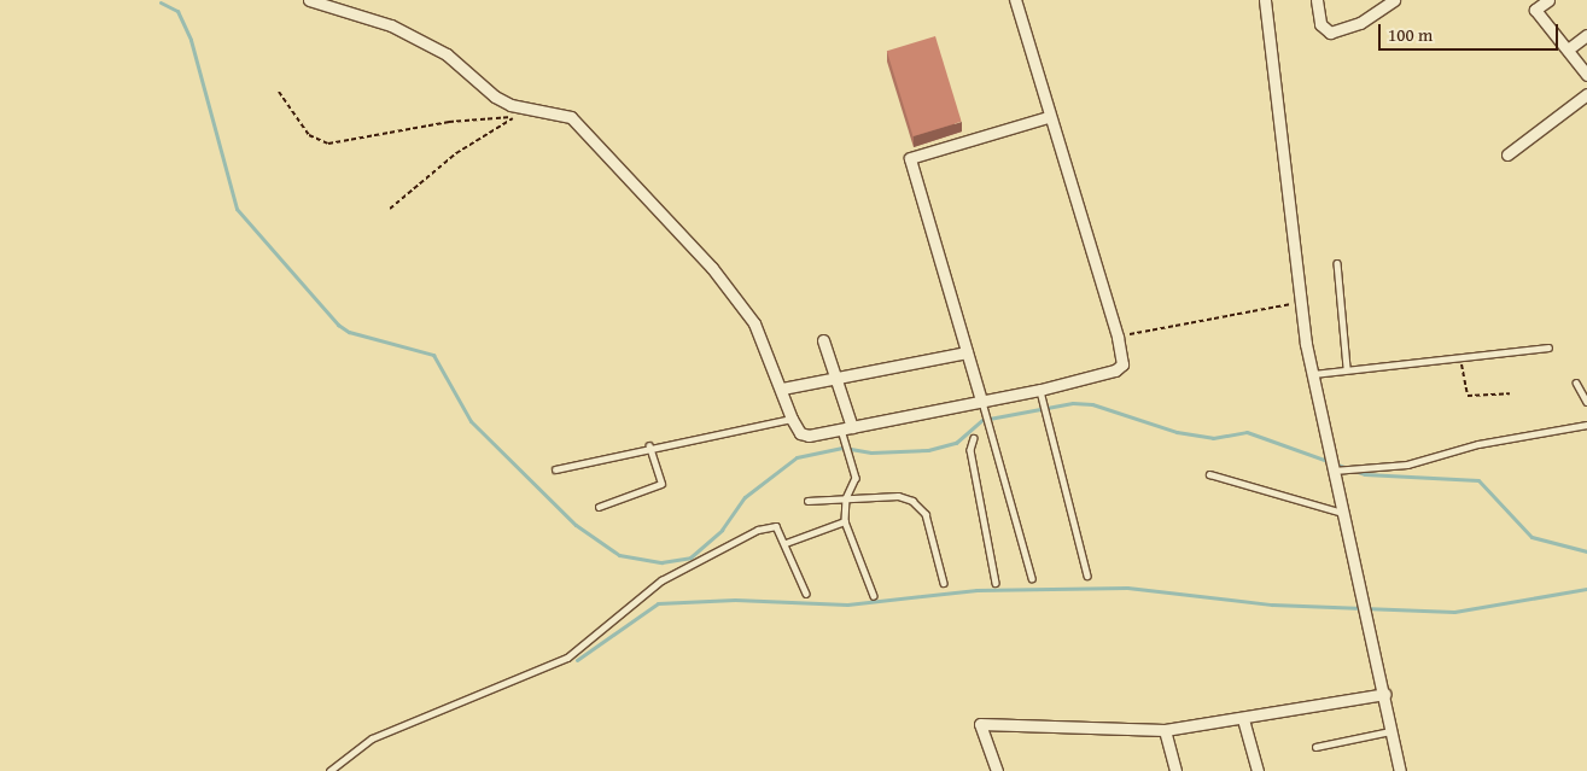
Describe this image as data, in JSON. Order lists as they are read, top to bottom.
{
  "scale_bar": "100 m"
}
